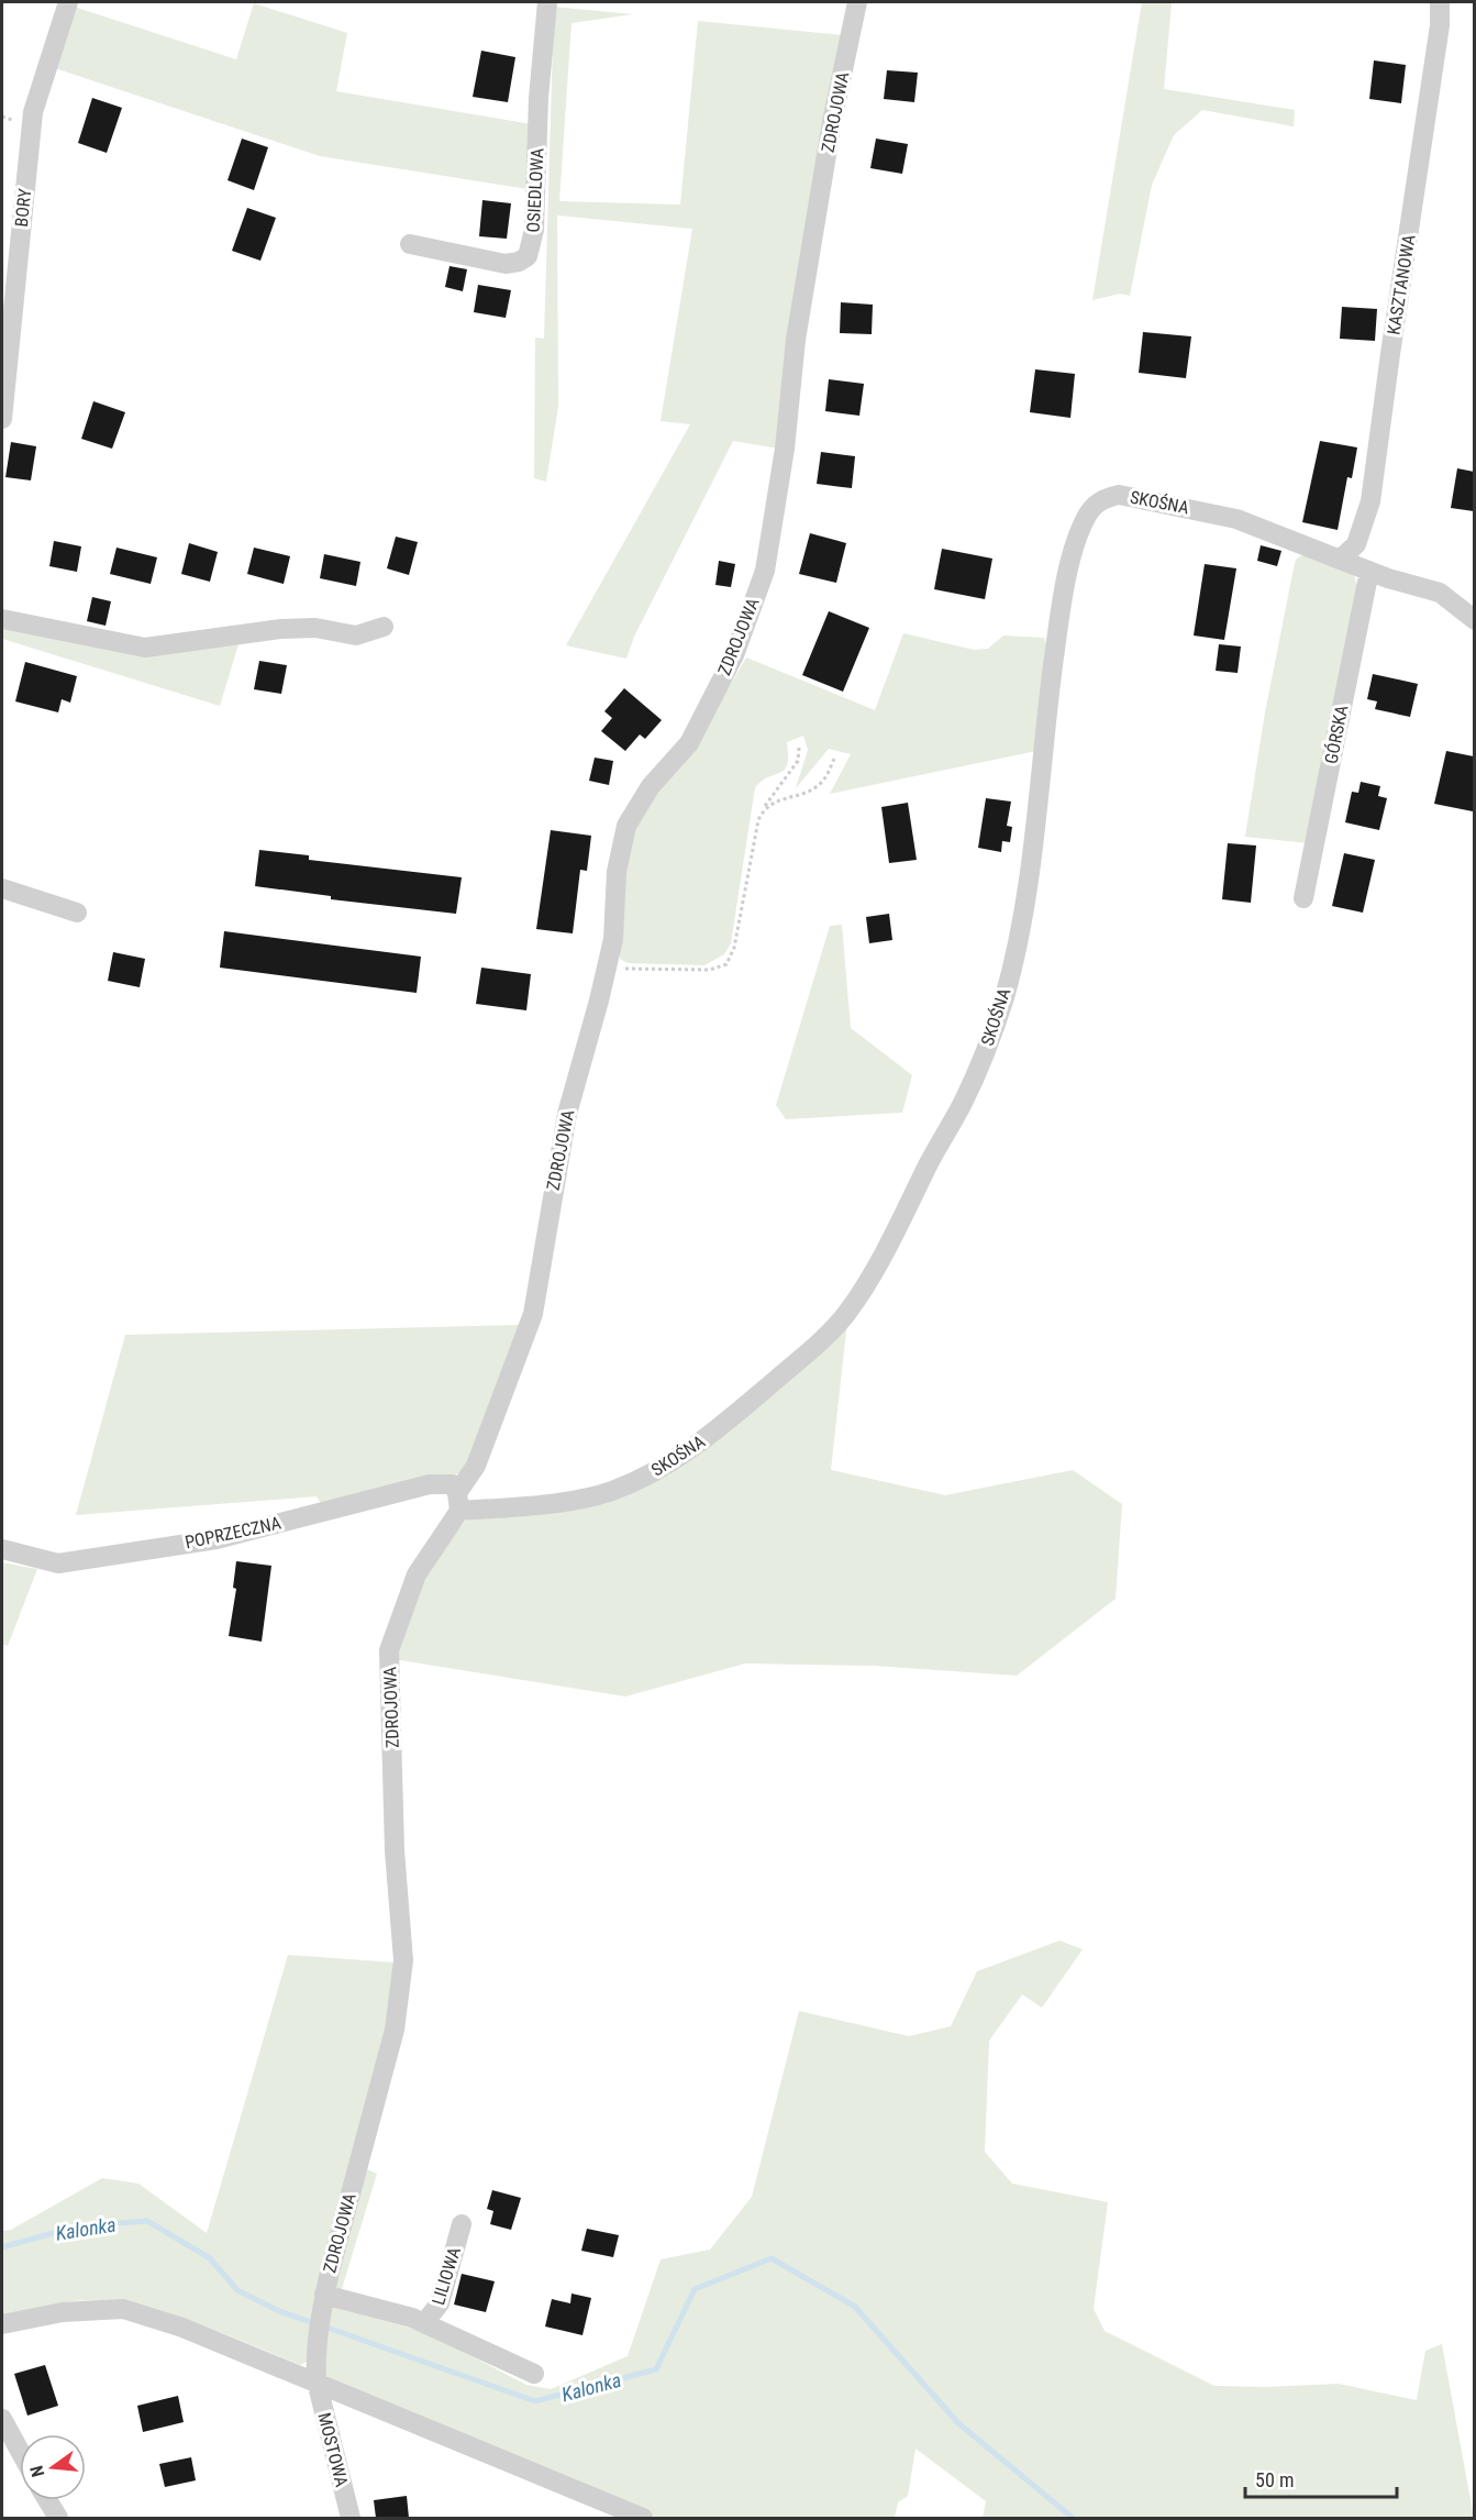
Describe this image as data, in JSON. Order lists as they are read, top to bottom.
{
  "streets": {
    "street": [
      "ZDROJOWA",
      "OSIEDLOWA",
      "BORY",
      "KASZTANOWA",
      "SKOŚNA",
      "GÓRSKA",
      "POPRZECZNA",
      "LILIOWA",
      "MOSTOWA"
    ]
  },
  "crossings": [
    ["ZDROJOWA", "SKOŚNA"],
    ["ZDROJOWA", "POPRZECZNA"],
    ["ZDROJOWA", "MOSTOWA"],
    ["KASZTANOWA", "SKOŚNA"],
    ["SKOŚNA", "GÓRSKA"],
    ["SKOŚNA", "POPRZECZNA"]
  ],
  "water": ["Kalonka"],
  "scale_bar": "50 m",
  "north": "left"
}
